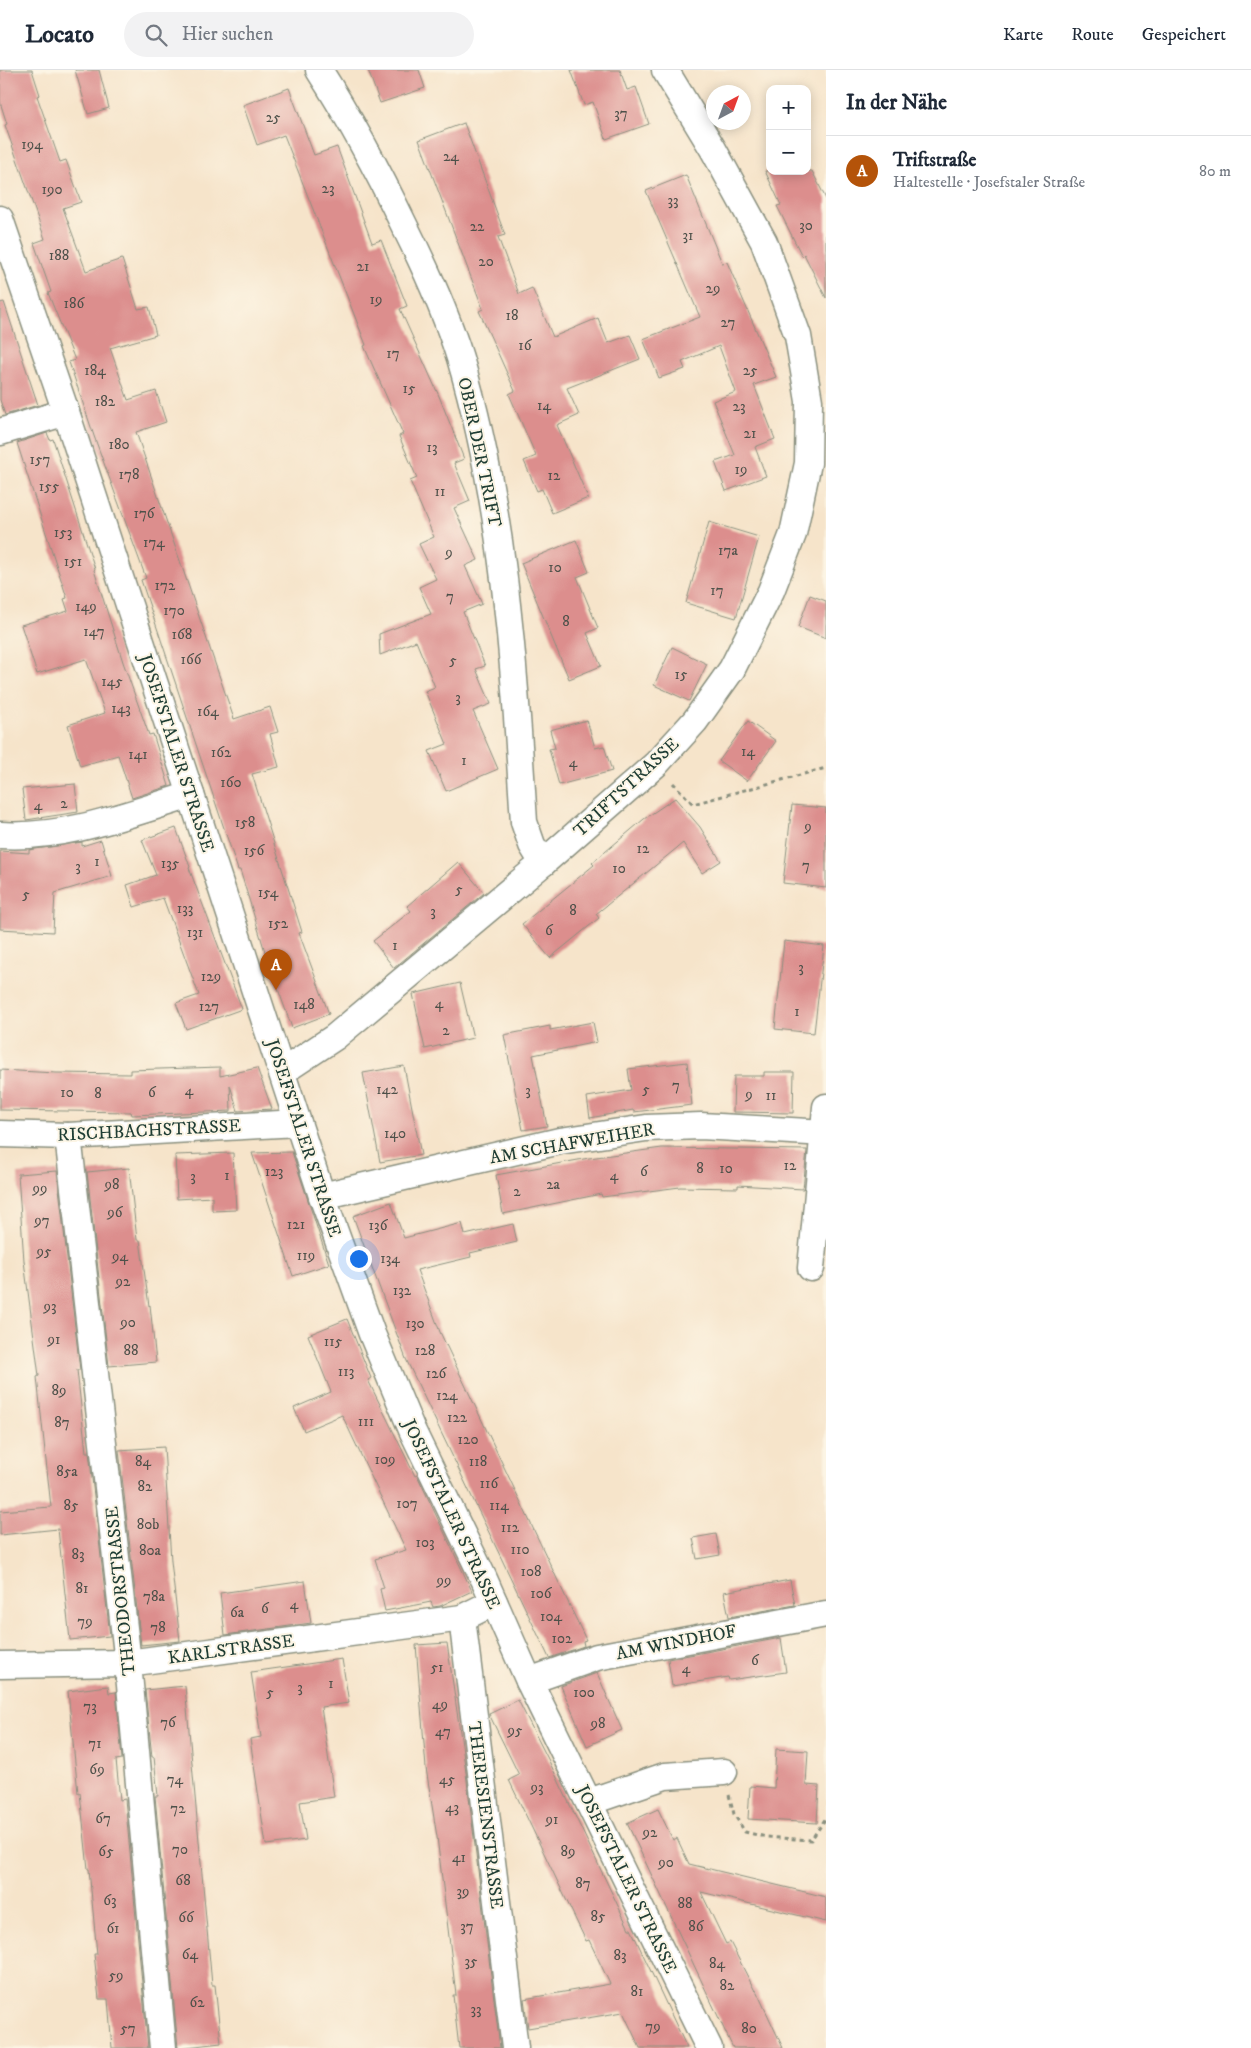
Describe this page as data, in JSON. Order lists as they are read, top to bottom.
{
  "streets": {
    "street": [
      "OBER DER TRIFT",
      "JOSEFSTALER STRASSE",
      "TRIFTSTRASSE",
      "RISCHBACHSTRASSE",
      "AM SCHAFWEIHER",
      "THEODORSTRASSE",
      "AM WINDHOF",
      "KARLSTRASSE",
      "THERESIENSTRASSE"
    ]
  },
  "crossings": [
    ["OBER DER TRIFT", "TRIFTSTRASSE"],
    ["JOSEFSTALER STRASSE", "TRIFTSTRASSE"],
    ["JOSEFSTALER STRASSE", "RISCHBACHSTRASSE"],
    ["JOSEFSTALER STRASSE", "AM SCHAFWEIHER"],
    ["JOSEFSTALER STRASSE", "AM WINDHOF"],
    ["RISCHBACHSTRASSE", "THEODORSTRASSE"],
    ["THEODORSTRASSE", "KARLSTRASSE"],
    ["KARLSTRASSE", "THERESIENSTRASSE"]
  ],
  "house_numbers": [
    "37",
    "25",
    "194",
    "24",
    "23",
    "190",
    "33",
    "30",
    "22",
    "31",
    "188",
    "20",
    "21",
    "29",
    "19",
    "186",
    "18",
    "27",
    "16",
    "17",
    "184",
    "25",
    "15",
    "182",
    "14",
    "23",
    "21",
    "180",
    "13",
    "157",
    "19",
    "178",
    "12",
    "155",
    "11",
    "176",
    "153",
    "174",
    "17a",
    "9",
    "151",
    "10",
    "172",
    "17",
    "7",
    "149",
    "170",
    "8",
    "147",
    "168",
    "166",
    "5",
    "15",
    "145",
    "3",
    "143",
    "164",
    "14",
    "162",
    "141",
    "1",
    "4",
    "160",
    "2",
    "4",
    "158",
    "9",
    "12",
    "156",
    "1",
    "135",
    "7",
    "3",
    "10",
    "5",
    "154",
    "5",
    "133",
    "8",
    "3",
    "152",
    "6",
    "131",
    "1",
    "3",
    "129",
    "4",
    "148",
    "127",
    "1",
    "2",
    "7",
    "142",
    "5",
    "4",
    "3",
    "10",
    "6",
    "8",
    "9",
    "11",
    "140",
    "12",
    "8",
    "10",
    "123",
    "6",
    "1",
    "4",
    "3",
    "98",
    "2a",
    "99",
    "2",
    "96",
    "97",
    "121",
    "136",
    "95",
    "119",
    "94",
    "134",
    "92",
    "132",
    "93",
    "90",
    "130",
    "91",
    "115",
    "88",
    "128",
    "113",
    "126",
    "89",
    "124",
    "122",
    "111",
    "87",
    "120",
    "109",
    "84",
    "118",
    "85a",
    "116",
    "82",
    "107",
    "85",
    "114",
    "80b",
    "112",
    "103",
    "110",
    "80a",
    "83",
    "108",
    "99",
    "81",
    "106",
    "78a",
    "4",
    "6",
    "6a",
    "104",
    "79",
    "78",
    "102",
    "6",
    "51",
    "4",
    "1",
    "3",
    "5",
    "100",
    "49",
    "73",
    "76",
    "98",
    "95",
    "47",
    "71",
    "69",
    "74",
    "45",
    "93",
    "43",
    "72",
    "67",
    "91",
    "92",
    "70",
    "65",
    "89",
    "41",
    "90",
    "68",
    "87",
    "39",
    "63",
    "88",
    "85",
    "66",
    "37",
    "86",
    "61",
    "64",
    "83",
    "35",
    "84",
    "59",
    "82",
    "81",
    "62",
    "33",
    "79",
    "57",
    "80"
  ],
  "north": "top right",
  "page": {
    "header": "Locato",
    "search": "Hier suchen",
    "nav": ["Karte", "Route", "Gespeichert"],
    "heading": "In der Nähe",
    "map_buttons": ["+", "−"],
    "list": [
      {
        "mark": "A",
        "name": "Triftstraße",
        "note": "Haltestelle · Josefstaler Straße",
        "value": "80 m"
      }
    ],
    "pins": "A"
  }
}
